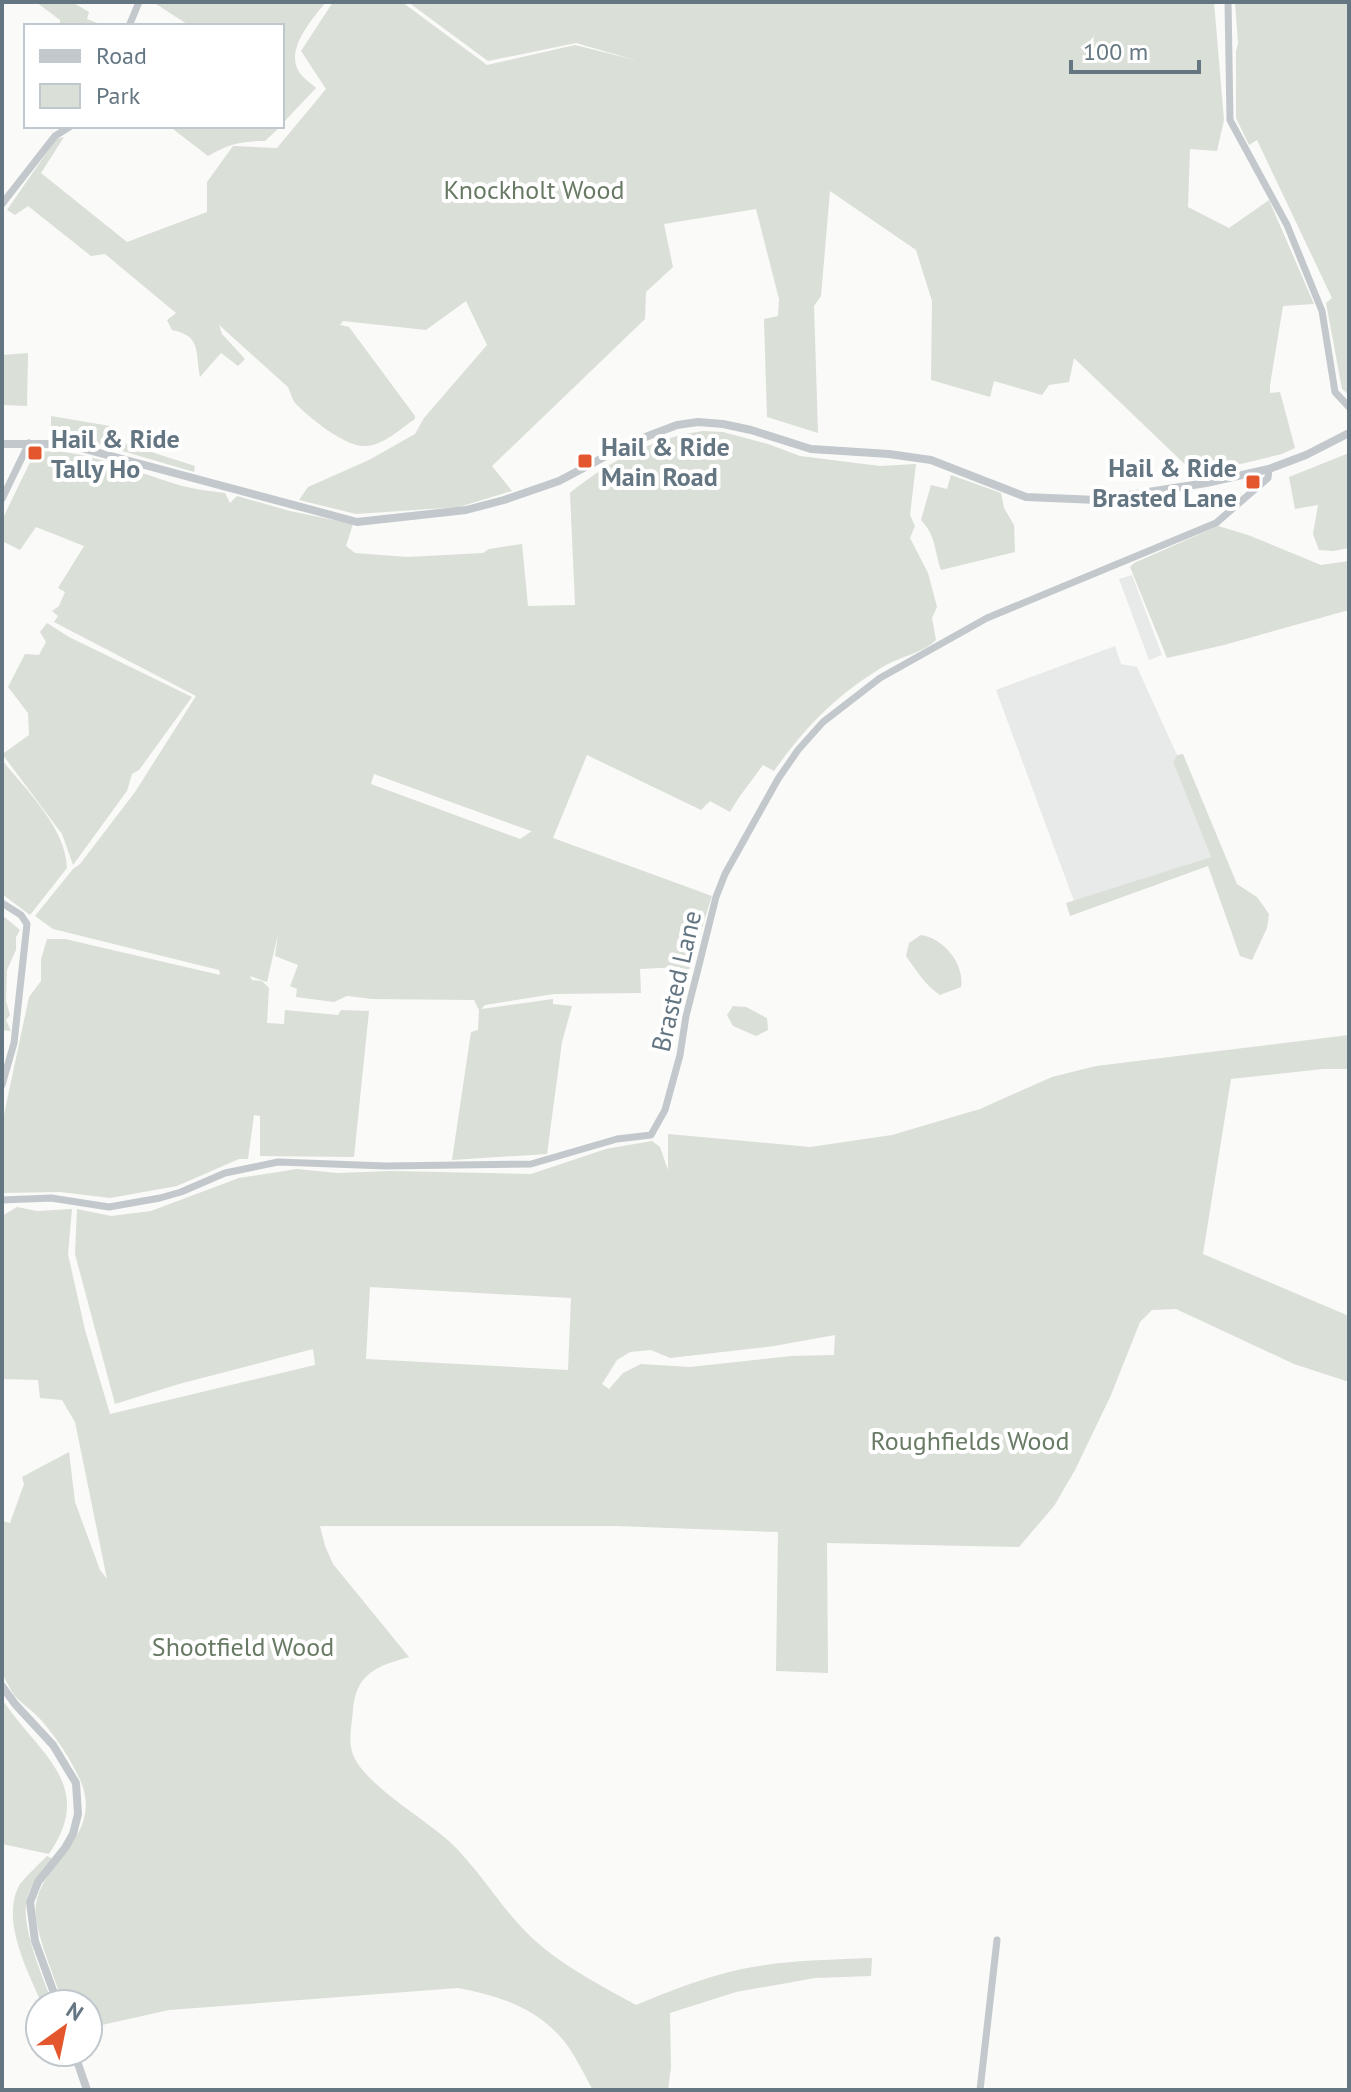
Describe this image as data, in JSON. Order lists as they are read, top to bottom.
{
  "streets": {
    "street": ["Brasted Lane"]
  },
  "parks": ["Knockholt Wood", "Roughfields Wood", "Shootfield Wood"],
  "places": {
    "transit": ["Hail & Ride Tally Ho", "Hail & Ride Main Road", "Hail & Ride Brasted Lane"]
  },
  "legend": ["Road", "Park"],
  "scale_bar": "100 m",
  "north": "top right"
}
